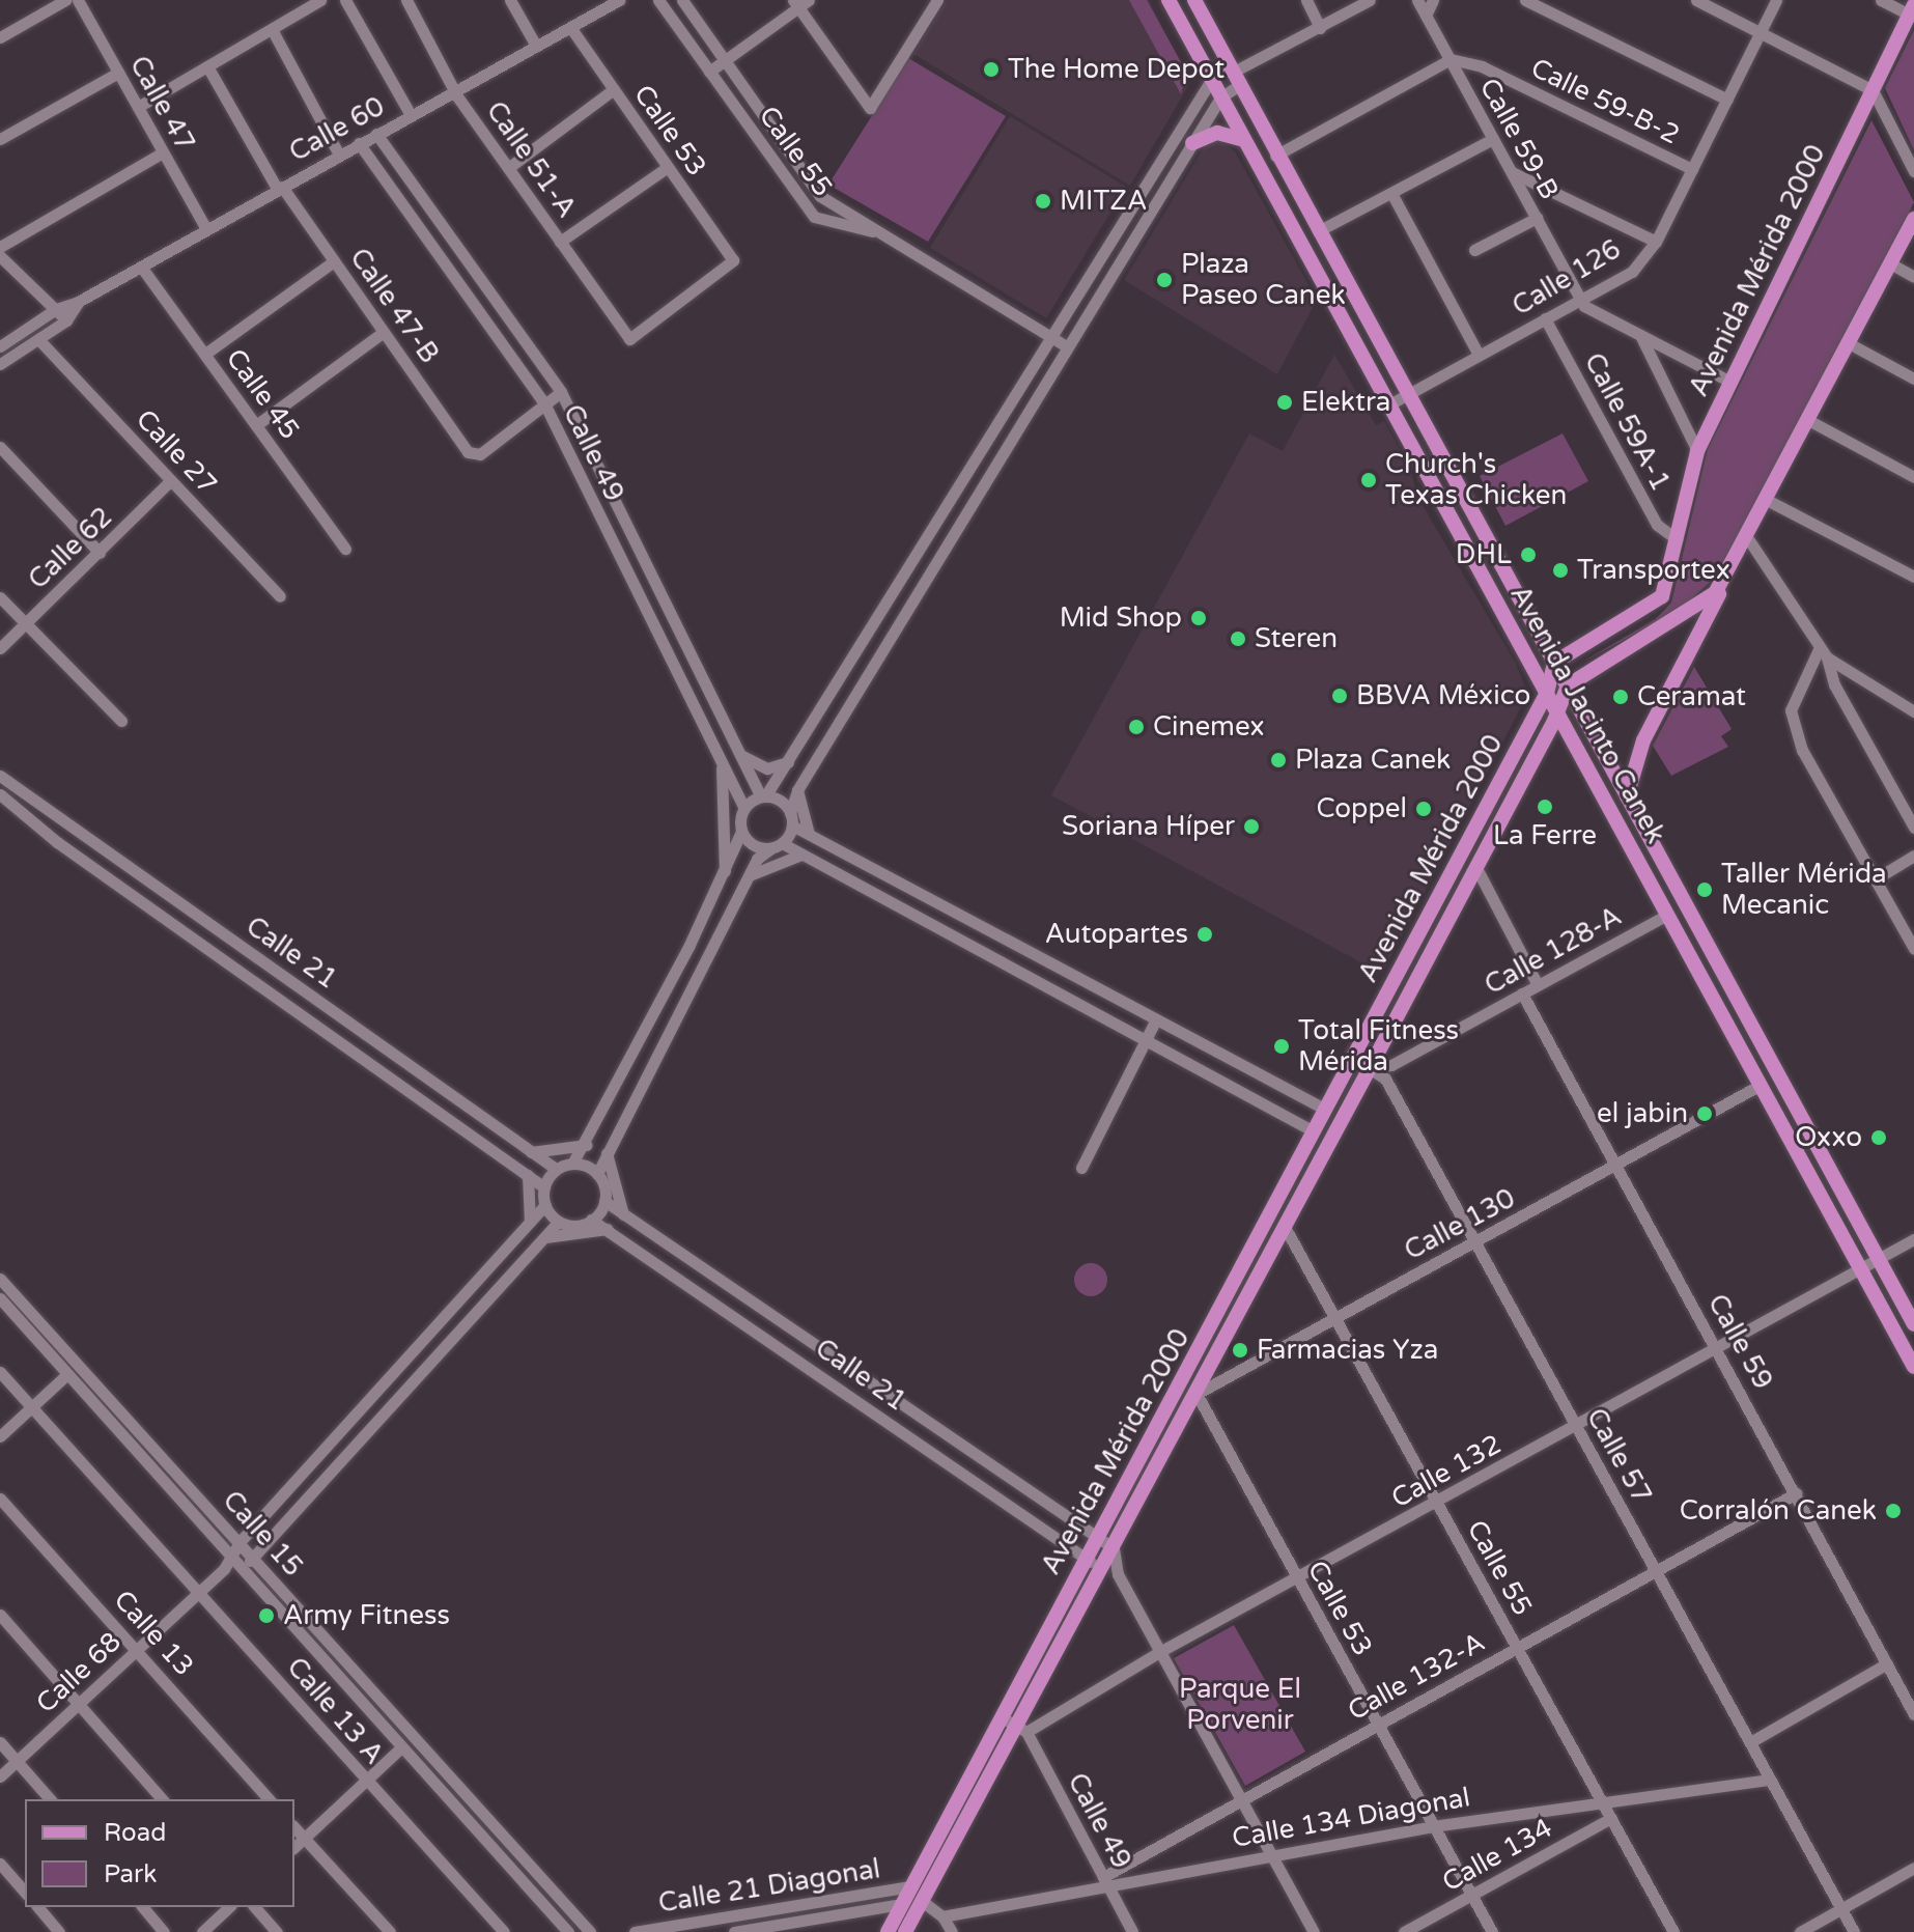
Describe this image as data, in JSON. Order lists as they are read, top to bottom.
{
  "streets": {
    "main road": ["Avenida Mérida 2000", "Avenida Jacinto Canek"],
    "street": [
      "Calle 59-B-2",
      "Calle 47",
      "Calle 60",
      "Calle 53",
      "Calle 59-B",
      "Calle 55",
      "Calle 51-A",
      "Calle 126",
      "Calle 47-B",
      "Calle 45",
      "Calle 59A-1",
      "Calle 27",
      "Calle 49",
      "Calle 62",
      "Calle 128-A",
      "Calle 21",
      "Calle 130",
      "Calle 59",
      "Calle 57",
      "Calle 132",
      "Calle 15",
      "Calle 13",
      "Calle 68",
      "Calle 132-A",
      "Calle 13 A",
      "Calle 134 Diagonal",
      "Calle 134",
      "Calle 21 Diagonal"
    ]
  },
  "crossings": [
    ["Calle 59-B-2", "Calle 59-B"],
    ["Calle 59-B-2", "Calle 126"],
    ["Calle 47", "Calle 60"],
    ["Calle 60", "Calle 53"],
    ["Calle 60", "Calle 51-A"],
    ["Calle 60", "Calle 47-B"],
    ["Calle 60", "Calle 45"],
    ["Calle 60", "Calle 27"],
    ["Calle 60", "Calle 49"],
    ["Calle 53", "Calle 51-A"],
    ["Calle 53", "Avenida Mérida 2000"],
    ["Calle 53", "Calle 130"],
    ["Calle 53", "Calle 132"],
    ["Calle 53", "Calle 132-A"],
    ["Calle 53", "Calle 134 Diagonal"],
    ["Calle 53", "Calle 134"],
    ["Calle 59-B", "Calle 126"],
    ["Calle 55", "Avenida Mérida 2000"],
    ["Calle 55", "Calle 130"],
    ["Calle 55", "Calle 132"],
    ["Calle 55", "Calle 132-A"],
    ["Calle 55", "Calle 134 Diagonal"],
    ["Calle 55", "Calle 134"],
    ["Avenida Mérida 2000", "Calle 59A-1"],
    ["Avenida Mérida 2000", "Calle 49"],
    ["Avenida Mérida 2000", "Avenida Jacinto Canek"],
    ["Avenida Mérida 2000", "Calle 128-A"],
    ["Avenida Mérida 2000", "Calle 21"],
    ["Avenida Mérida 2000", "Calle 130"],
    ["Avenida Mérida 2000", "Calle 57"],
    ["Avenida Mérida 2000", "Calle 132"],
    ["Avenida Mérida 2000", "Calle 21 Diagonal"],
    ["Calle 126", "Calle 59A-1"],
    ["Calle 126", "Avenida Jacinto Canek"],
    ["Calle 47-B", "Calle 49"],
    ["Calle 27", "Calle 62"],
    ["Calle 49", "Calle 132"],
    ["Calle 49", "Calle 132-A"],
    ["Calle 49", "Calle 134 Diagonal"],
    ["Avenida Jacinto Canek", "Calle 128-A"],
    ["Avenida Jacinto Canek", "Calle 130"],
    ["Avenida Jacinto Canek", "Calle 132"],
    ["Calle 128-A", "Calle 59"],
    ["Calle 128-A", "Calle 57"],
    ["Calle 130", "Calle 59"],
    ["Calle 130", "Calle 57"],
    ["Calle 59", "Calle 132"],
    ["Calle 59", "Calle 132-A"],
    ["Calle 57", "Calle 132"],
    ["Calle 57", "Calle 132-A"],
    ["Calle 57", "Calle 134 Diagonal"],
    ["Calle 15", "Calle 68"],
    ["Calle 13", "Calle 68"],
    ["Calle 68", "Calle 13 A"],
    ["Calle 132-A", "Calle 134 Diagonal"]
  ],
  "parks": ["Parque El Porvenir"],
  "places": [
    "The Home Depot",
    "MITZA",
    "Plaza Paseo Canek",
    "Elektra",
    "Church's Texas Chicken",
    "DHL",
    "Transportex",
    "Mid Shop",
    "Steren",
    "BBVA México",
    "Ceramat",
    "Cinemex",
    "Plaza Canek",
    "La Ferre",
    "Coppel",
    "Soriana Híper",
    "Taller Mérida Mecanic",
    "Autopartes",
    "Total Fitness Mérida",
    "el jabin",
    "Oxxo",
    "Farmacias Yza",
    "Corralón Canek",
    "Army Fitness"
  ],
  "legend": ["Road", "Park"]
}
